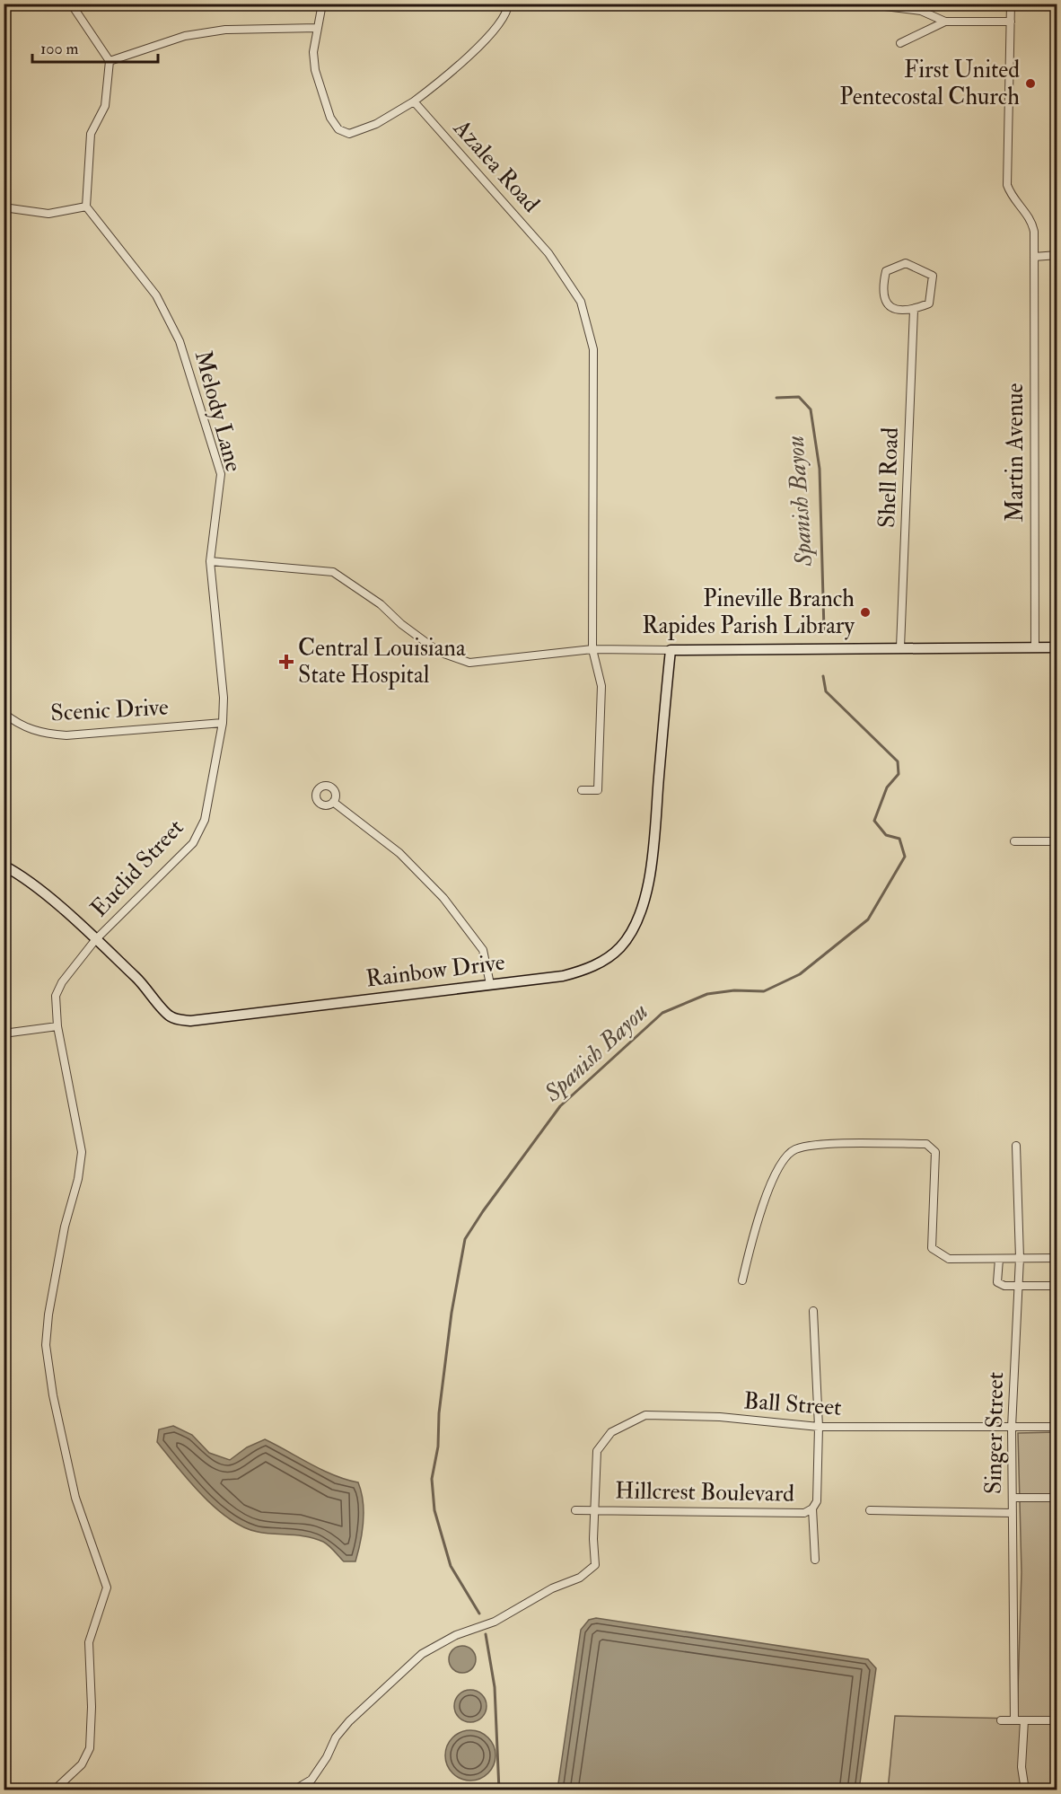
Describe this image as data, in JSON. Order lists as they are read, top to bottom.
{
  "streets": {
    "street": [
      "Azalea Road",
      "Melody Lane",
      "Martin Avenue",
      "Shell Road",
      "Scenic Drive",
      "Euclid Street",
      "Rainbow Drive",
      "Ball Street",
      "Singer Street",
      "Hillcrest Boulevard"
    ]
  },
  "crossings": [
    ["Melody Lane", "Scenic Drive"],
    ["Melody Lane", "Euclid Street"],
    ["Scenic Drive", "Euclid Street"],
    ["Euclid Street", "Rainbow Drive"],
    ["Ball Street", "Singer Street"],
    ["Ball Street", "Hillcrest Boulevard"]
  ],
  "water": ["Spanish Bayou"],
  "places": {
    "other": ["First United Pentecostal Church", "Pineville Branch Rapides Parish Library"],
    "health": ["Central Louisiana State Hospital"]
  },
  "scale_bar": "100 m"
}
